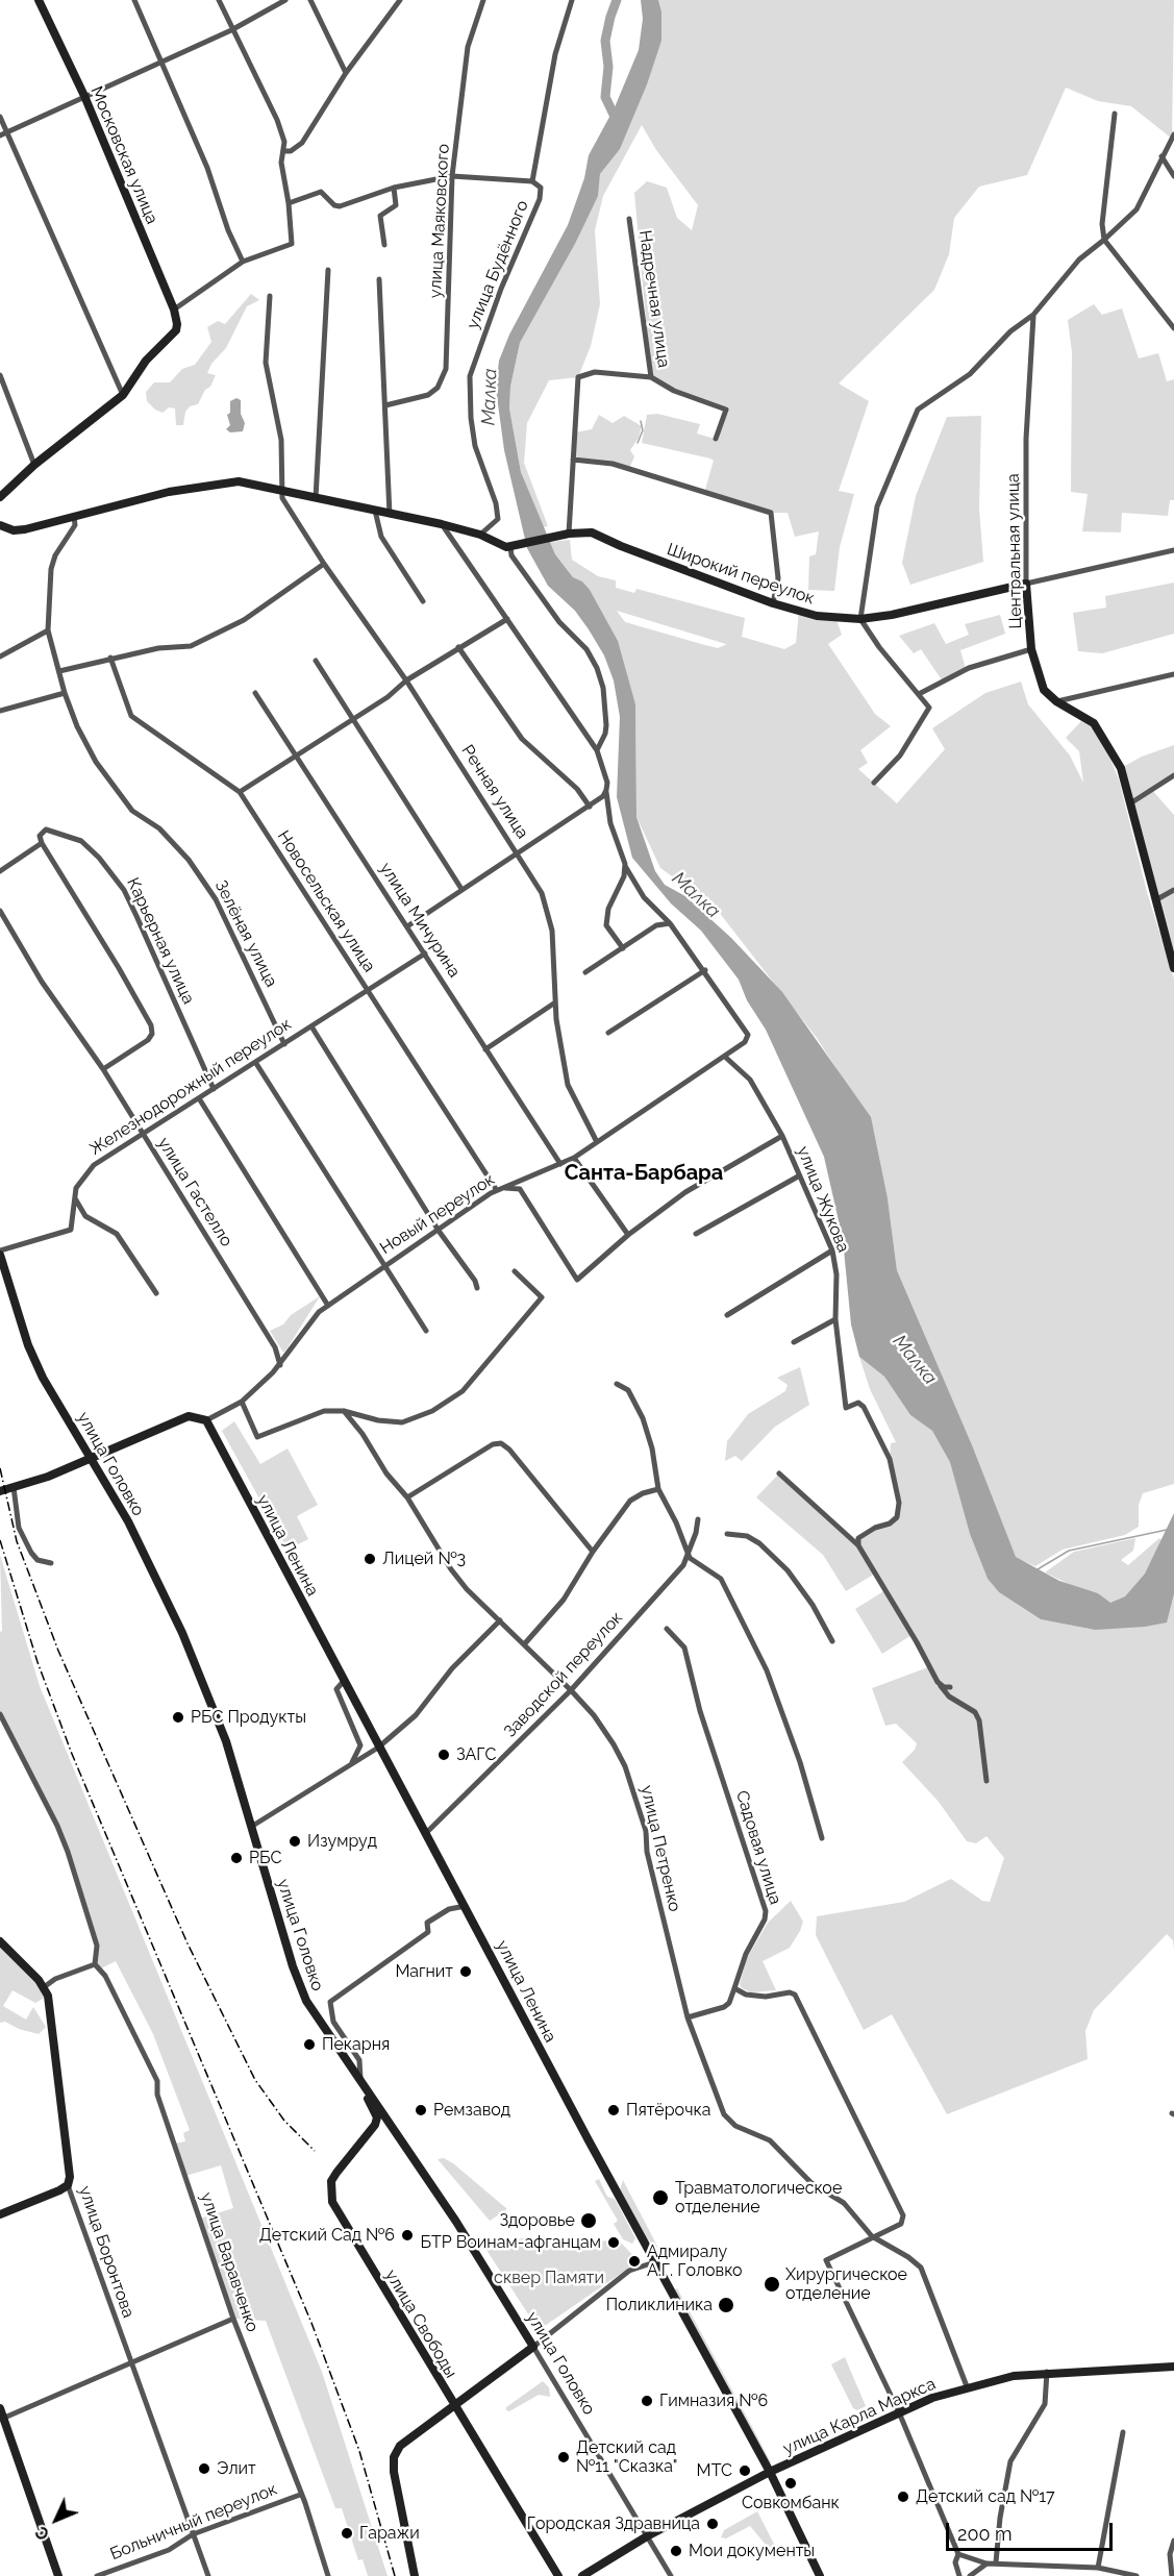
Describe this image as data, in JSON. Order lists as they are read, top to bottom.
{
  "streets": {
    "street": [
      "Московская улица",
      "улица Маяковского",
      "улица Будённого",
      "Надречная улица",
      "Центральная улица",
      "Широкий переулок",
      "Речная улица",
      "Новосельская улица",
      "улица Мичурина",
      "Зелёная улица",
      "Карьерная улица",
      "Железнодорожный переулок",
      "улица Гастелло",
      "улица Жукова",
      "Новый переулок",
      "улица Головко",
      "улица Ленина",
      "Заводской переулок",
      "Садовая улица",
      "улица Петренко",
      "улица Боронтова",
      "улица Варавченко",
      "улица Свободы",
      "улица Карла Маркса",
      "Больничный переулок"
    ]
  },
  "crossings": [
    ["Надречная улица", "Широкий переулок"],
    ["Центральная улица", "Широкий переулок"],
    ["Речная улица", "Новый переулок"],
    ["Новосельская улица", "Железнодорожный переулок"],
    ["Новосельская улица", "Новый переулок"],
    ["улица Мичурина", "Железнодорожный переулок"],
    ["улица Мичурина", "Новый переулок"],
    ["Зелёная улица", "Железнодорожный переулок"],
    ["Карьерная улица", "Железнодорожный переулок"],
    ["Железнодорожный переулок", "улица Гастелло"],
    ["улица Гастелло", "Новый переулок"],
    ["улица Жукова", "Новый переулок"],
    ["Новый переулок", "улица Ленина"],
    ["улица Головко", "улица Свободы"],
    ["улица Головко", "улица Карла Маркса"],
    ["улица Ленина", "Заводской переулок"],
    ["улица Ленина", "улица Карла Маркса"],
    ["Заводской переулок", "улица Петренко"],
    ["улица Боронтова", "Больничный переулок"],
    ["улица Варавченко", "Больничный переулок"]
  ],
  "districts": ["Санта-Барбара"],
  "water": ["Малка"],
  "parks": ["сквер Памяти"],
  "places": [
    "Лицей №3",
    "РБС Продукты",
    "ЗАГС",
    "Изумруд",
    "РБС",
    "Магнит",
    "Пекарня",
    "Ремзавод",
    "Пятёрочка",
    "Травматологическое отделение",
    "Здоровье",
    "Детский Сад №6",
    "БТР Воинам-афганцам",
    "Адмиралу А.Г. Головко",
    "Хирургическое отделение",
    "Поликлиника",
    "Гимназия №6",
    "Детский сад №11 \"Сказка\"",
    "Элит",
    "МТС",
    "Совкомбанк",
    "Детский сад №17",
    "Городская Здравница",
    "Гаражи",
    "Мои документы"
  ],
  "scale_bar": "200 m",
  "north": "bottom left"
}
